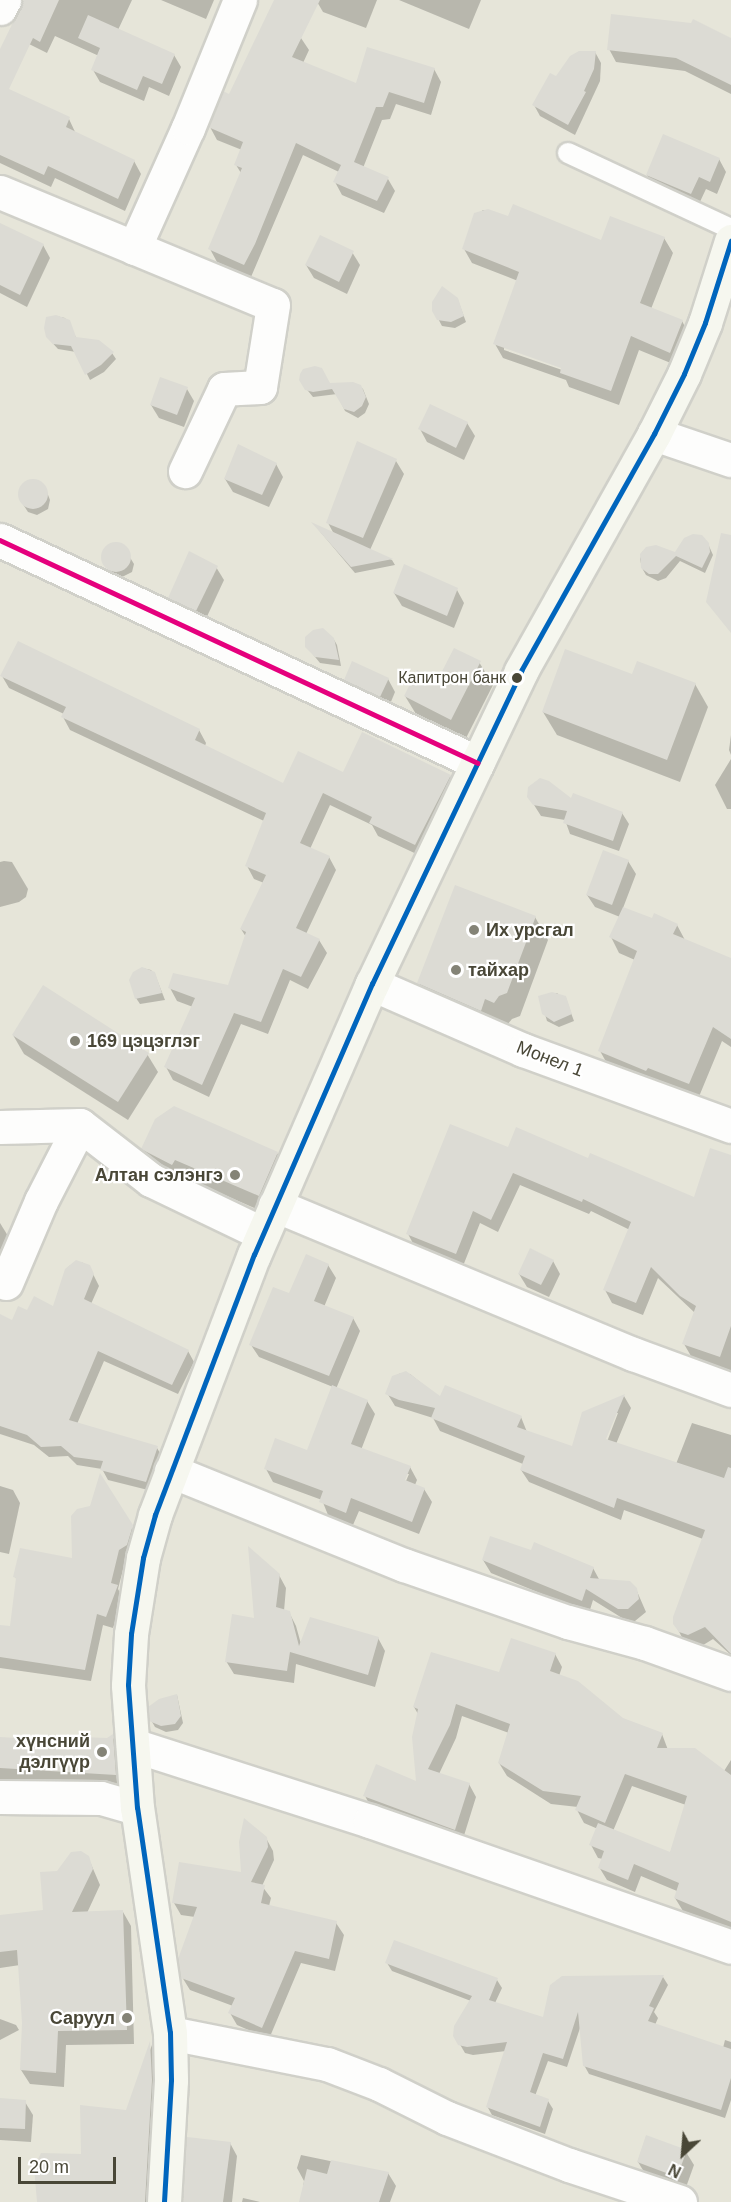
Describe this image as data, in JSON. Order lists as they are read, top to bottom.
{
  "streets": {
    "street": ["Монел 1"]
  },
  "places": [
    "Капитрон банк",
    "Их урсгал",
    "тайхар",
    "169 цэцэглэг",
    "Алтан сэлэнгэ",
    "хүнсний дэлгүүр",
    "Саруул"
  ],
  "scale_bar": "20 m",
  "north": "bottom left"
}
